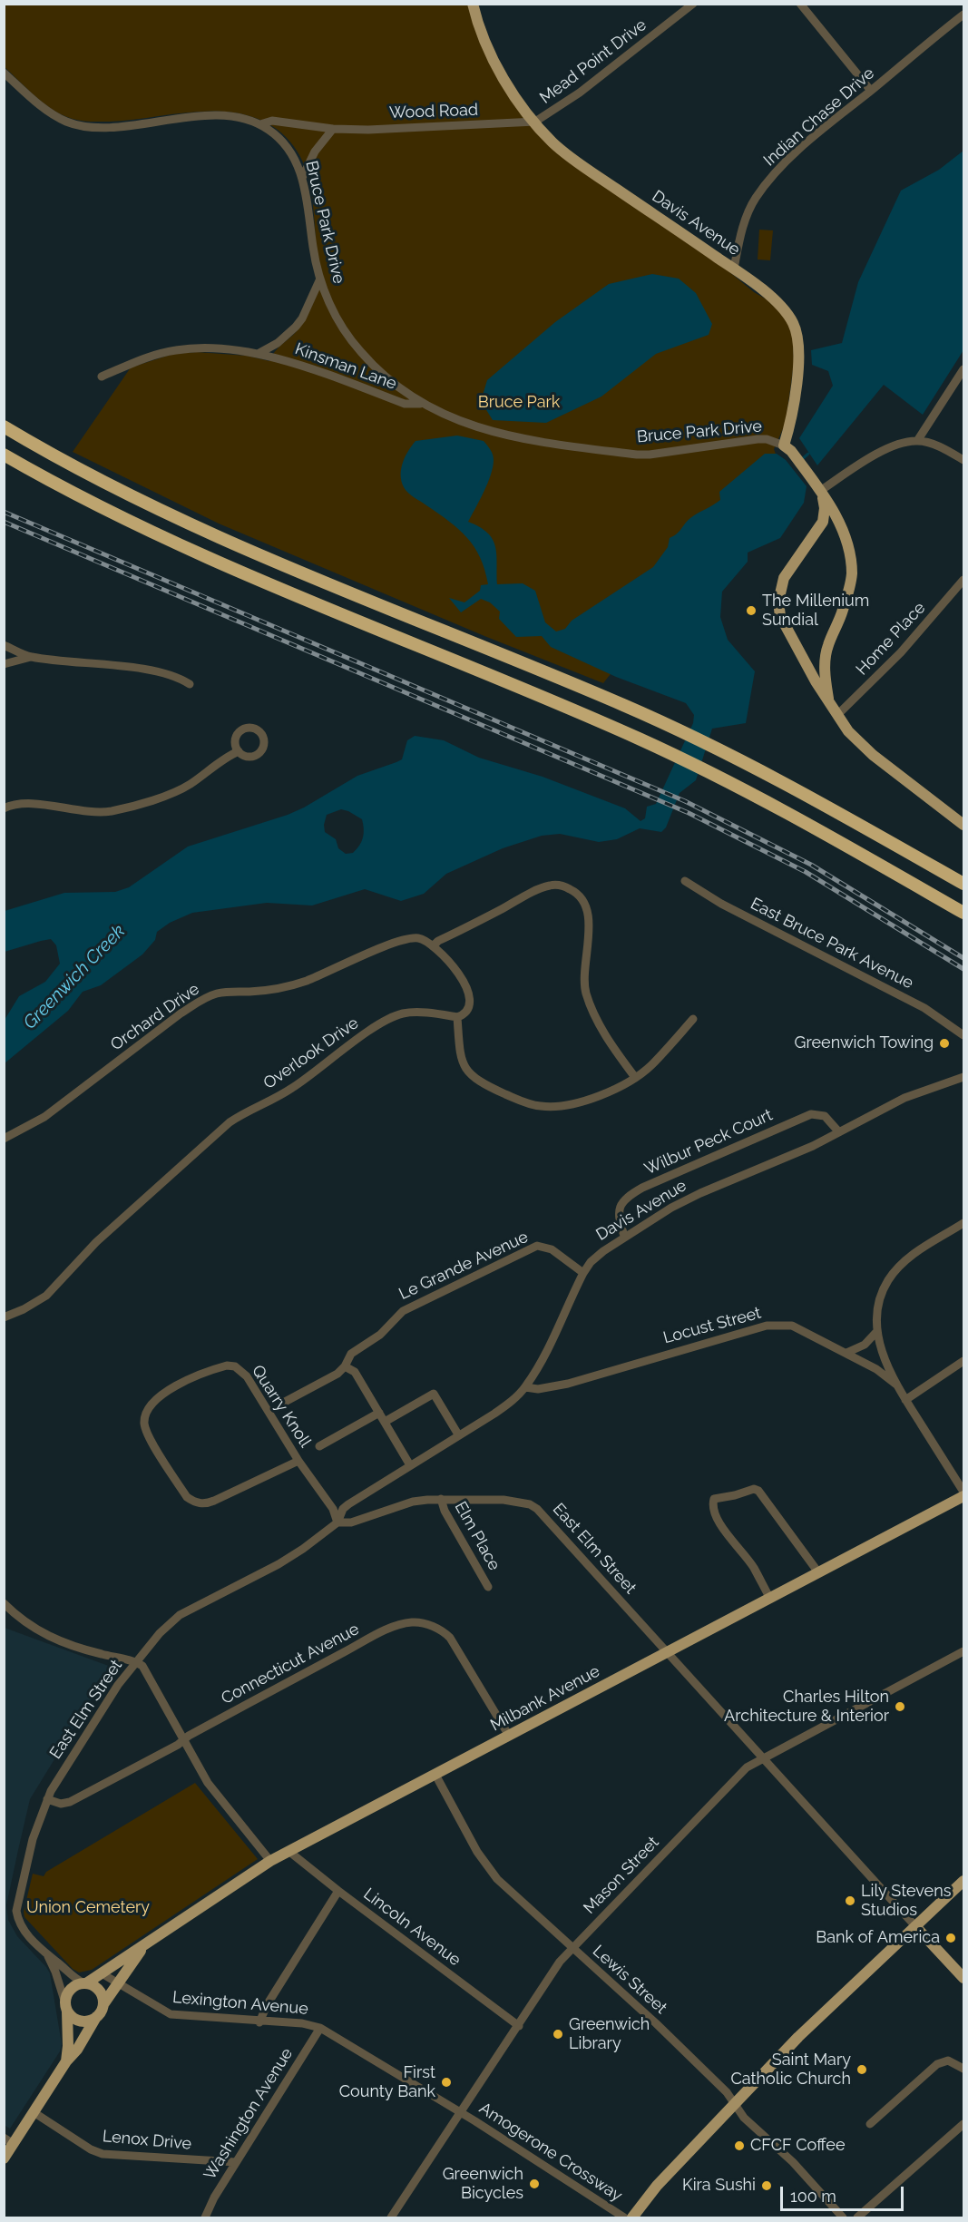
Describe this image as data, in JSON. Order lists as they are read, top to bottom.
{
  "streets": {
    "main road": ["Davis Avenue", "Milbank Avenue"],
    "street": [
      "Mead Point Drive",
      "Wood Road",
      "Indian Chase Drive",
      "Bruce Park Drive",
      "Kinsman Lane",
      "Home Place",
      "East Bruce Park Avenue",
      "Orchard Drive",
      "Overlook Drive",
      "Wilbur Peck Court",
      "Le Grande Avenue",
      "Locust Street",
      "Quarry Knoll",
      "Elm Place",
      "East Elm Street",
      "Connecticut Avenue",
      "Mason Street",
      "Lincoln Avenue",
      "Lewis Street",
      "Lexington Avenue",
      "Washington Avenue",
      "Lenox Drive",
      "Amogerone Crossway"
    ]
  },
  "crossings": [
    ["Mead Point Drive", "Wood Road"],
    ["Mead Point Drive", "Davis Avenue"],
    ["Wood Road", "Bruce Park Drive"],
    ["Wood Road", "Davis Avenue"],
    ["Indian Chase Drive", "Davis Avenue"],
    ["Bruce Park Drive", "Davis Avenue"],
    ["Bruce Park Drive", "Kinsman Lane"],
    ["Davis Avenue", "Wilbur Peck Court"],
    ["Davis Avenue", "Le Grande Avenue"],
    ["Davis Avenue", "Locust Street"],
    ["Davis Avenue", "Quarry Knoll"],
    ["Davis Avenue", "East Elm Street"],
    ["Quarry Knoll", "East Elm Street"],
    ["Elm Place", "East Elm Street"],
    ["East Elm Street", "Connecticut Avenue"],
    ["East Elm Street", "Milbank Avenue"],
    ["East Elm Street", "Mason Street"],
    ["Connecticut Avenue", "Milbank Avenue"],
    ["Milbank Avenue", "Lincoln Avenue"],
    ["Milbank Avenue", "Lewis Street"],
    ["Milbank Avenue", "Lexington Avenue"],
    ["Mason Street", "Lincoln Avenue"],
    ["Mason Street", "Lewis Street"],
    ["Mason Street", "Lexington Avenue"],
    ["Mason Street", "Amogerone Crossway"],
    ["Lexington Avenue", "Washington Avenue"],
    ["Lexington Avenue", "Amogerone Crossway"],
    ["Washington Avenue", "Lenox Drive"]
  ],
  "water": ["Greenwich Creek"],
  "parks": ["Bruce Park", "Union Cemetery"],
  "places": [
    "The Millenium Sundial",
    "Greenwich Towing",
    "Charles Hilton Architecture & Interior",
    "Lily Stevens Studios",
    "Bank of America",
    "Greenwich Library",
    "Saint Mary Catholic Church",
    "First County Bank",
    "CFCF Coffee",
    "Greenwich Bicycles",
    "Kira Sushi"
  ],
  "scale_bar": "100 m"
}
